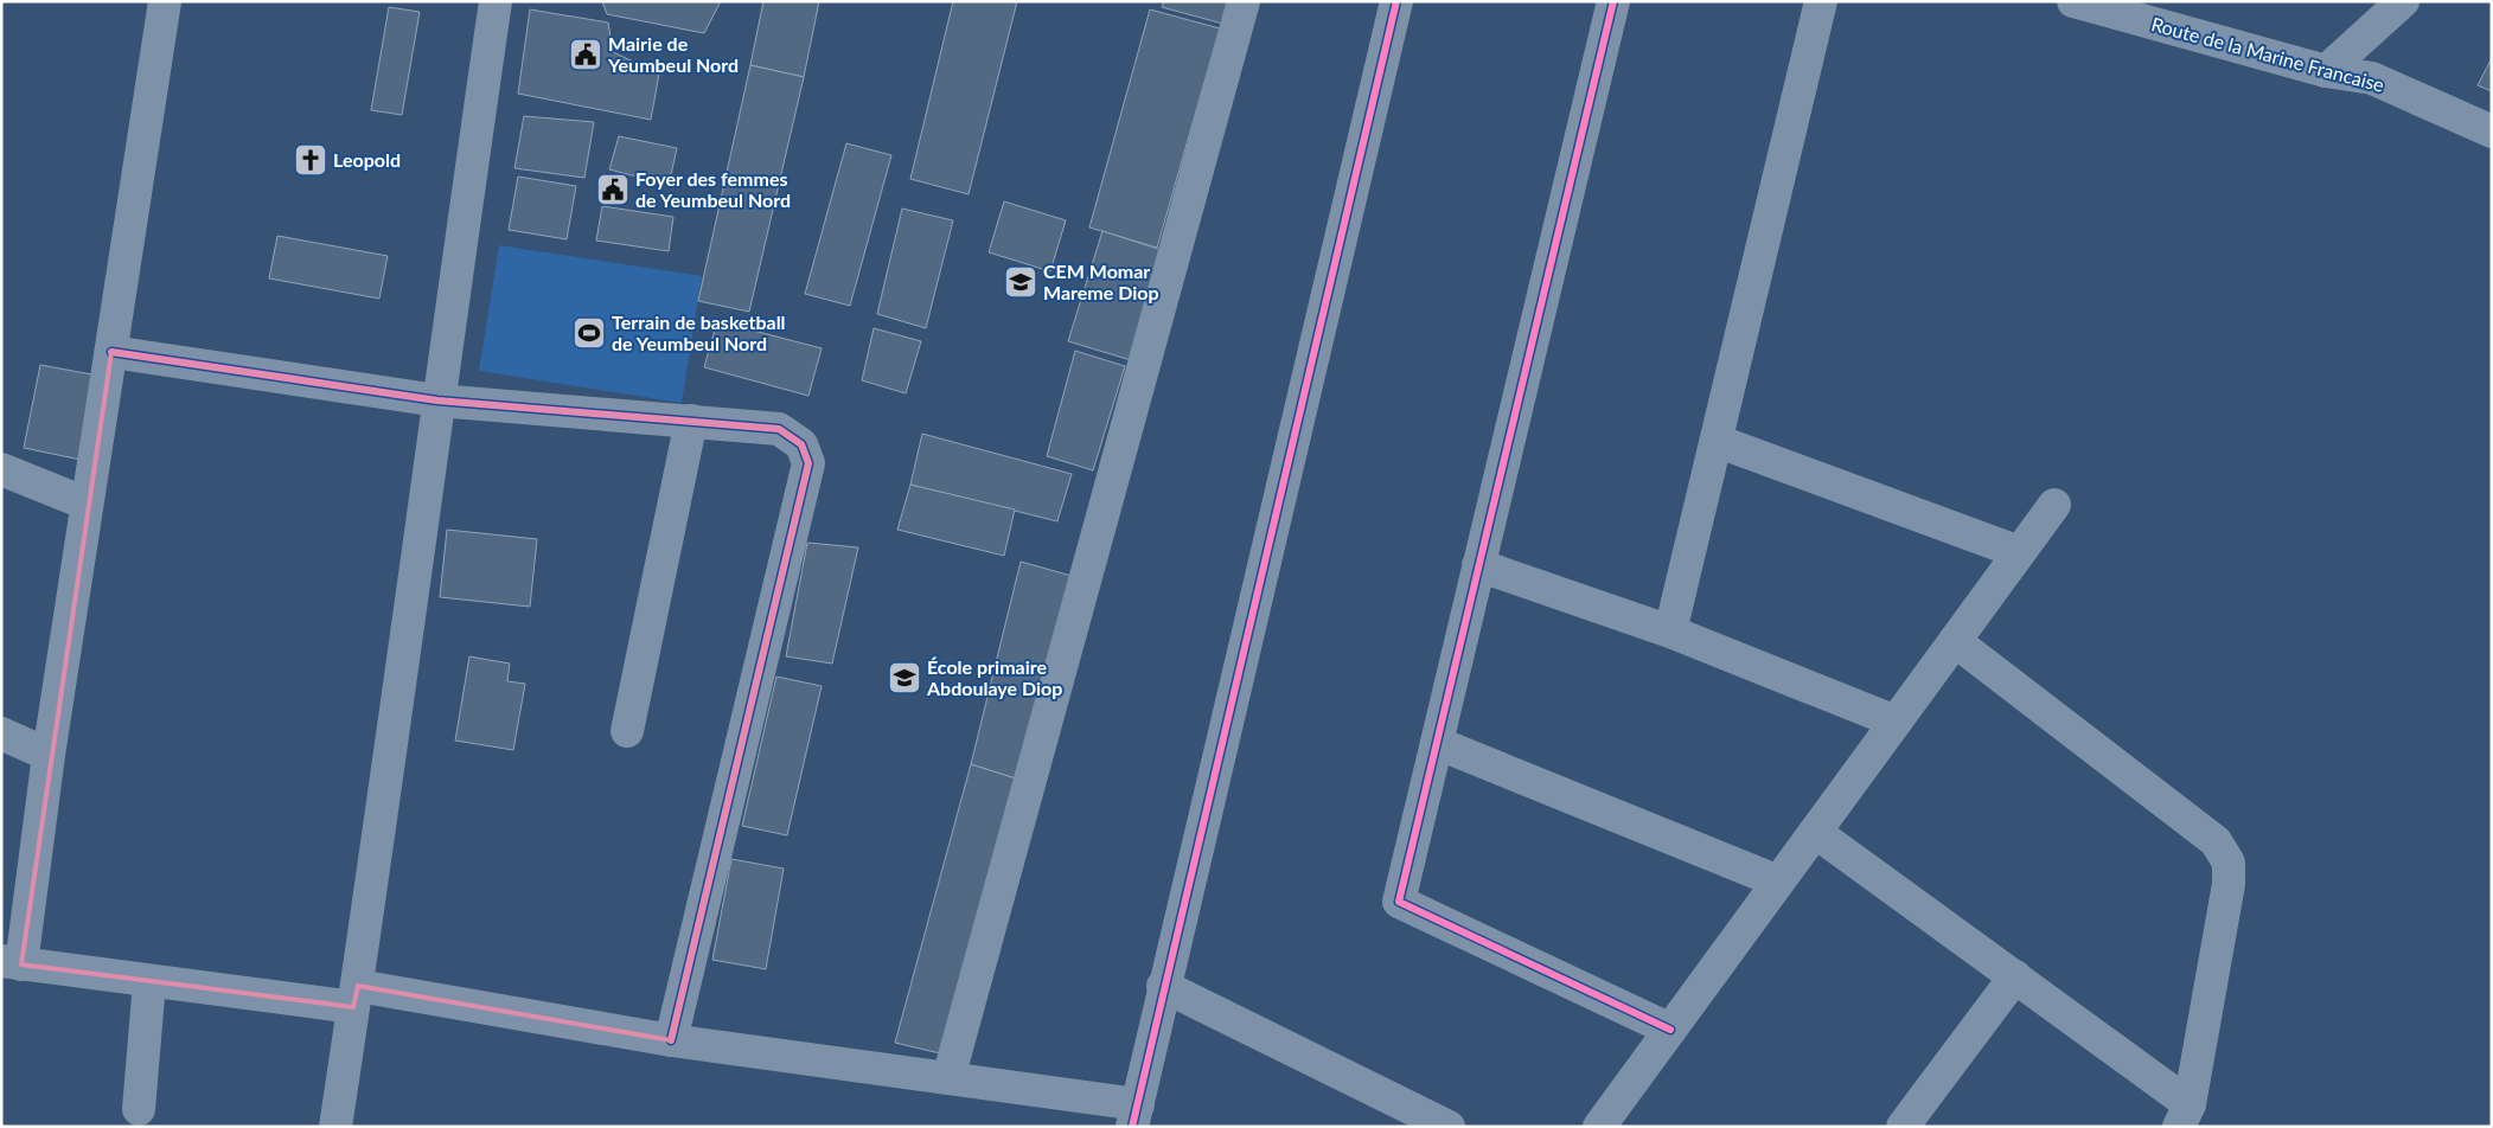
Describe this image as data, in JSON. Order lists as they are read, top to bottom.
{
  "streets": {
    "street": ["Route de la Marine Francaise"]
  },
  "places": {
    "public building": ["Mairie de Yeumbeul Nord", "Foyer des femmes de Yeumbeul Nord"],
    "church": ["Leopold"],
    "school or university": ["CEM Momar Mareme Diop", "École primaire Abdoulaye Diop"],
    "sports": ["Terrain de basketball de Yeumbeul Nord"]
  }
}
